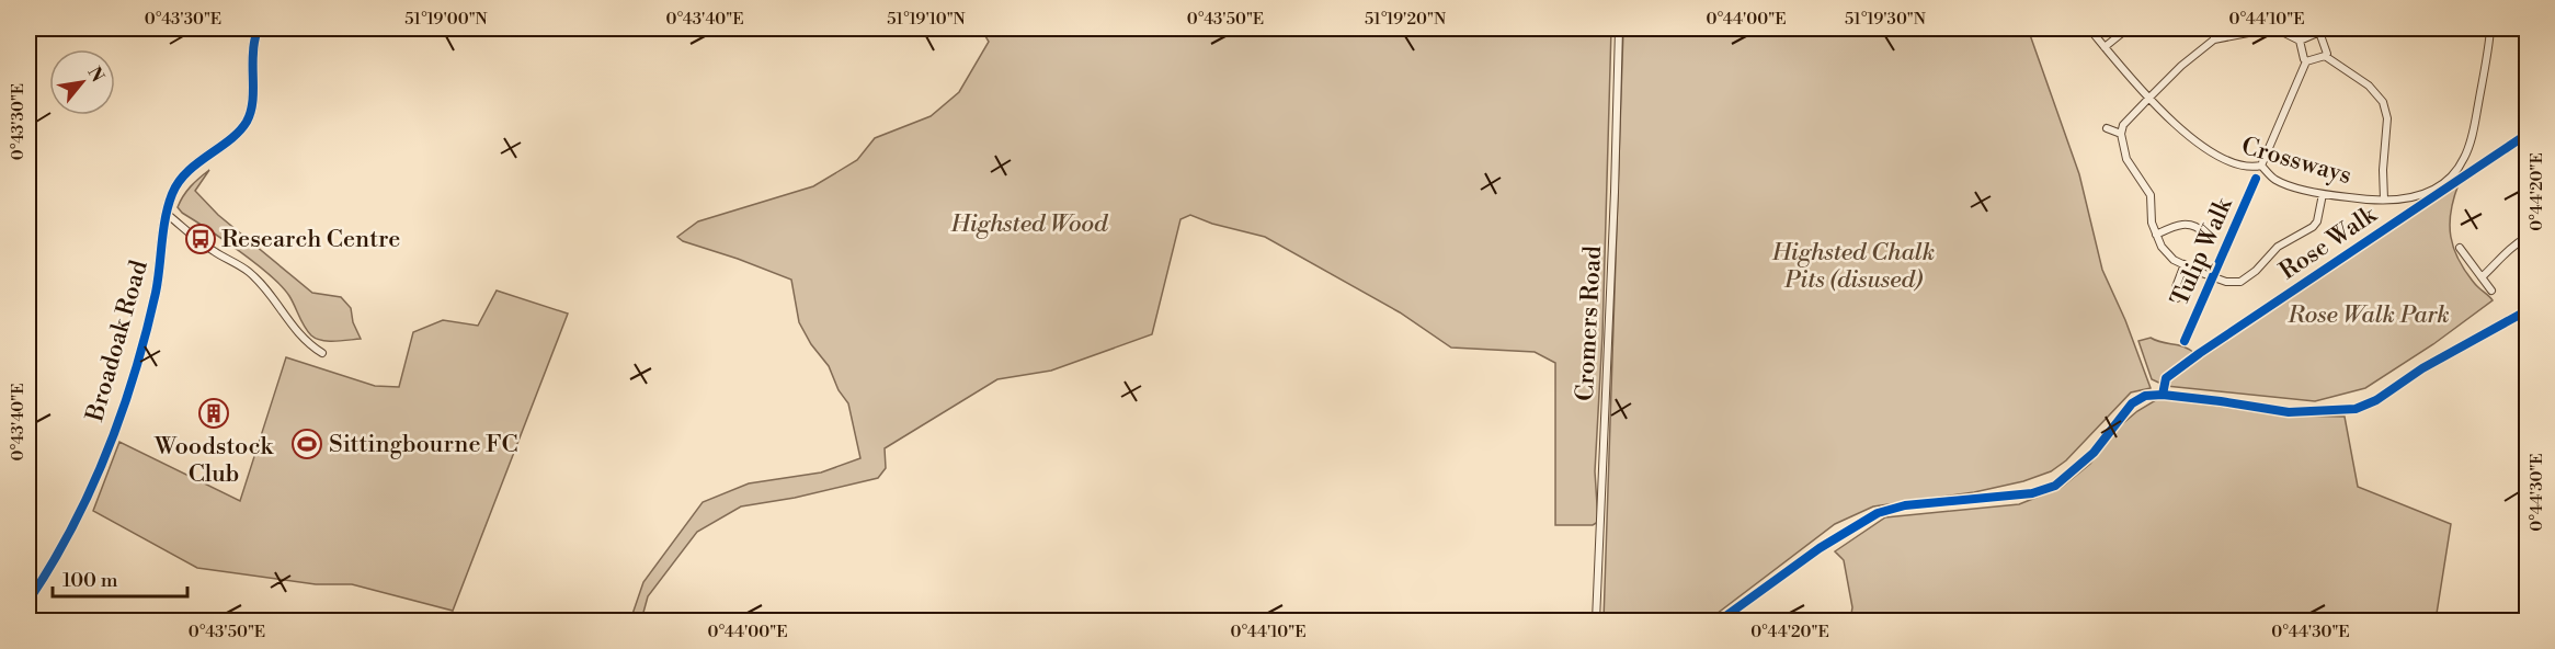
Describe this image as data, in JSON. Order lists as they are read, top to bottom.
{
  "streets": {
    "street": ["Crossways", "Cromers Road", "Broadoak Road"],
    "cycle path": ["Rose Walk", "Tulip Walk"]
  },
  "parks": ["Highsted Wood", "Highsted Chalk Pits (disused)", "Rose Walk Park"],
  "places": {
    "bus stop": ["Research Centre"],
    "building": ["Woodstock Club"],
    "sports": ["Sittingbourne FC"]
  },
  "scale_bar": "100 m",
  "north": "top right",
  "coordinates": [
    "0°43'30\"E",
    "51°19'00\"N",
    "0°43'40\"E",
    "51°19'10\"N",
    "0°43'50\"E",
    "51°19'20\"N",
    "0°44'00\"E",
    "51°19'30\"N",
    "0°44'10\"E",
    "0°44'20\"E",
    "0°44'30\"E"
  ]
}
